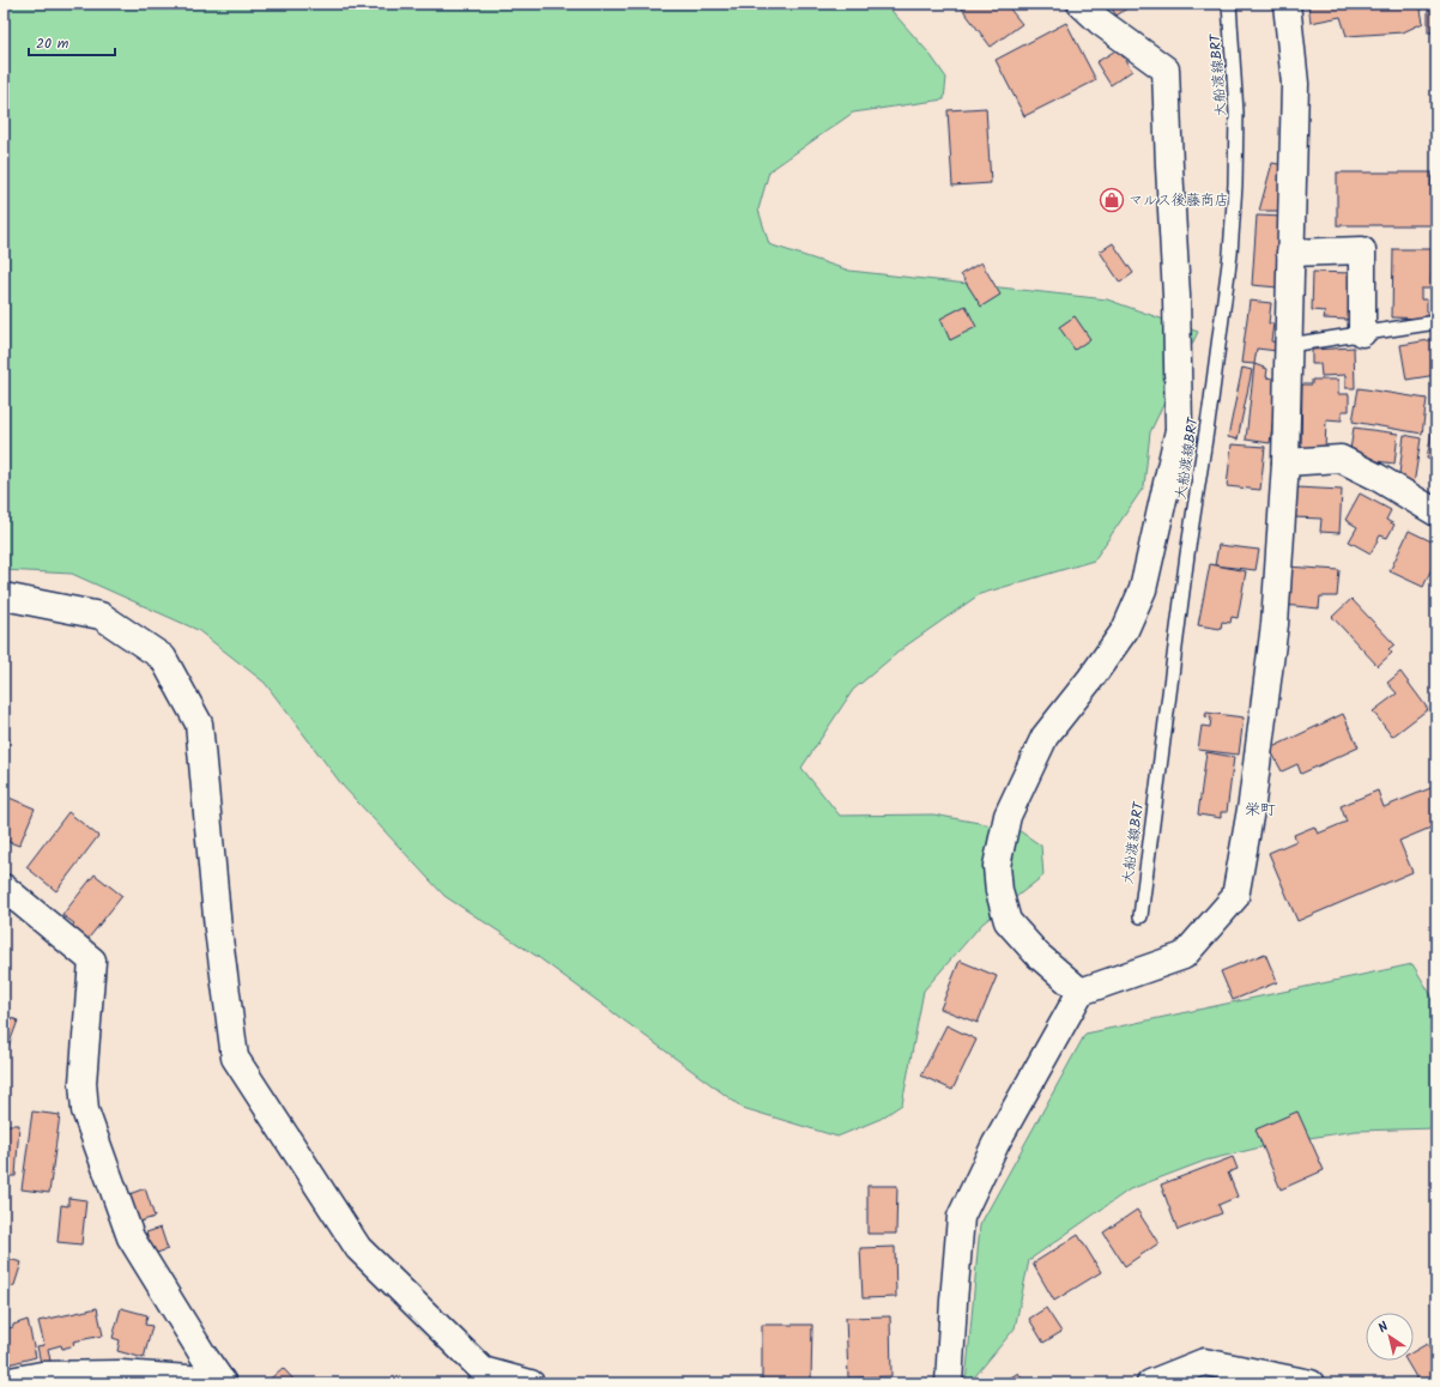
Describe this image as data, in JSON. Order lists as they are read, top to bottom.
{
  "streets": {
    "lane": ["大船渡線BRT"]
  },
  "districts": ["栄町"],
  "places": {
    "shop": ["マルス後藤商店"]
  },
  "scale_bar": "20 m",
  "north": "top left"
}
